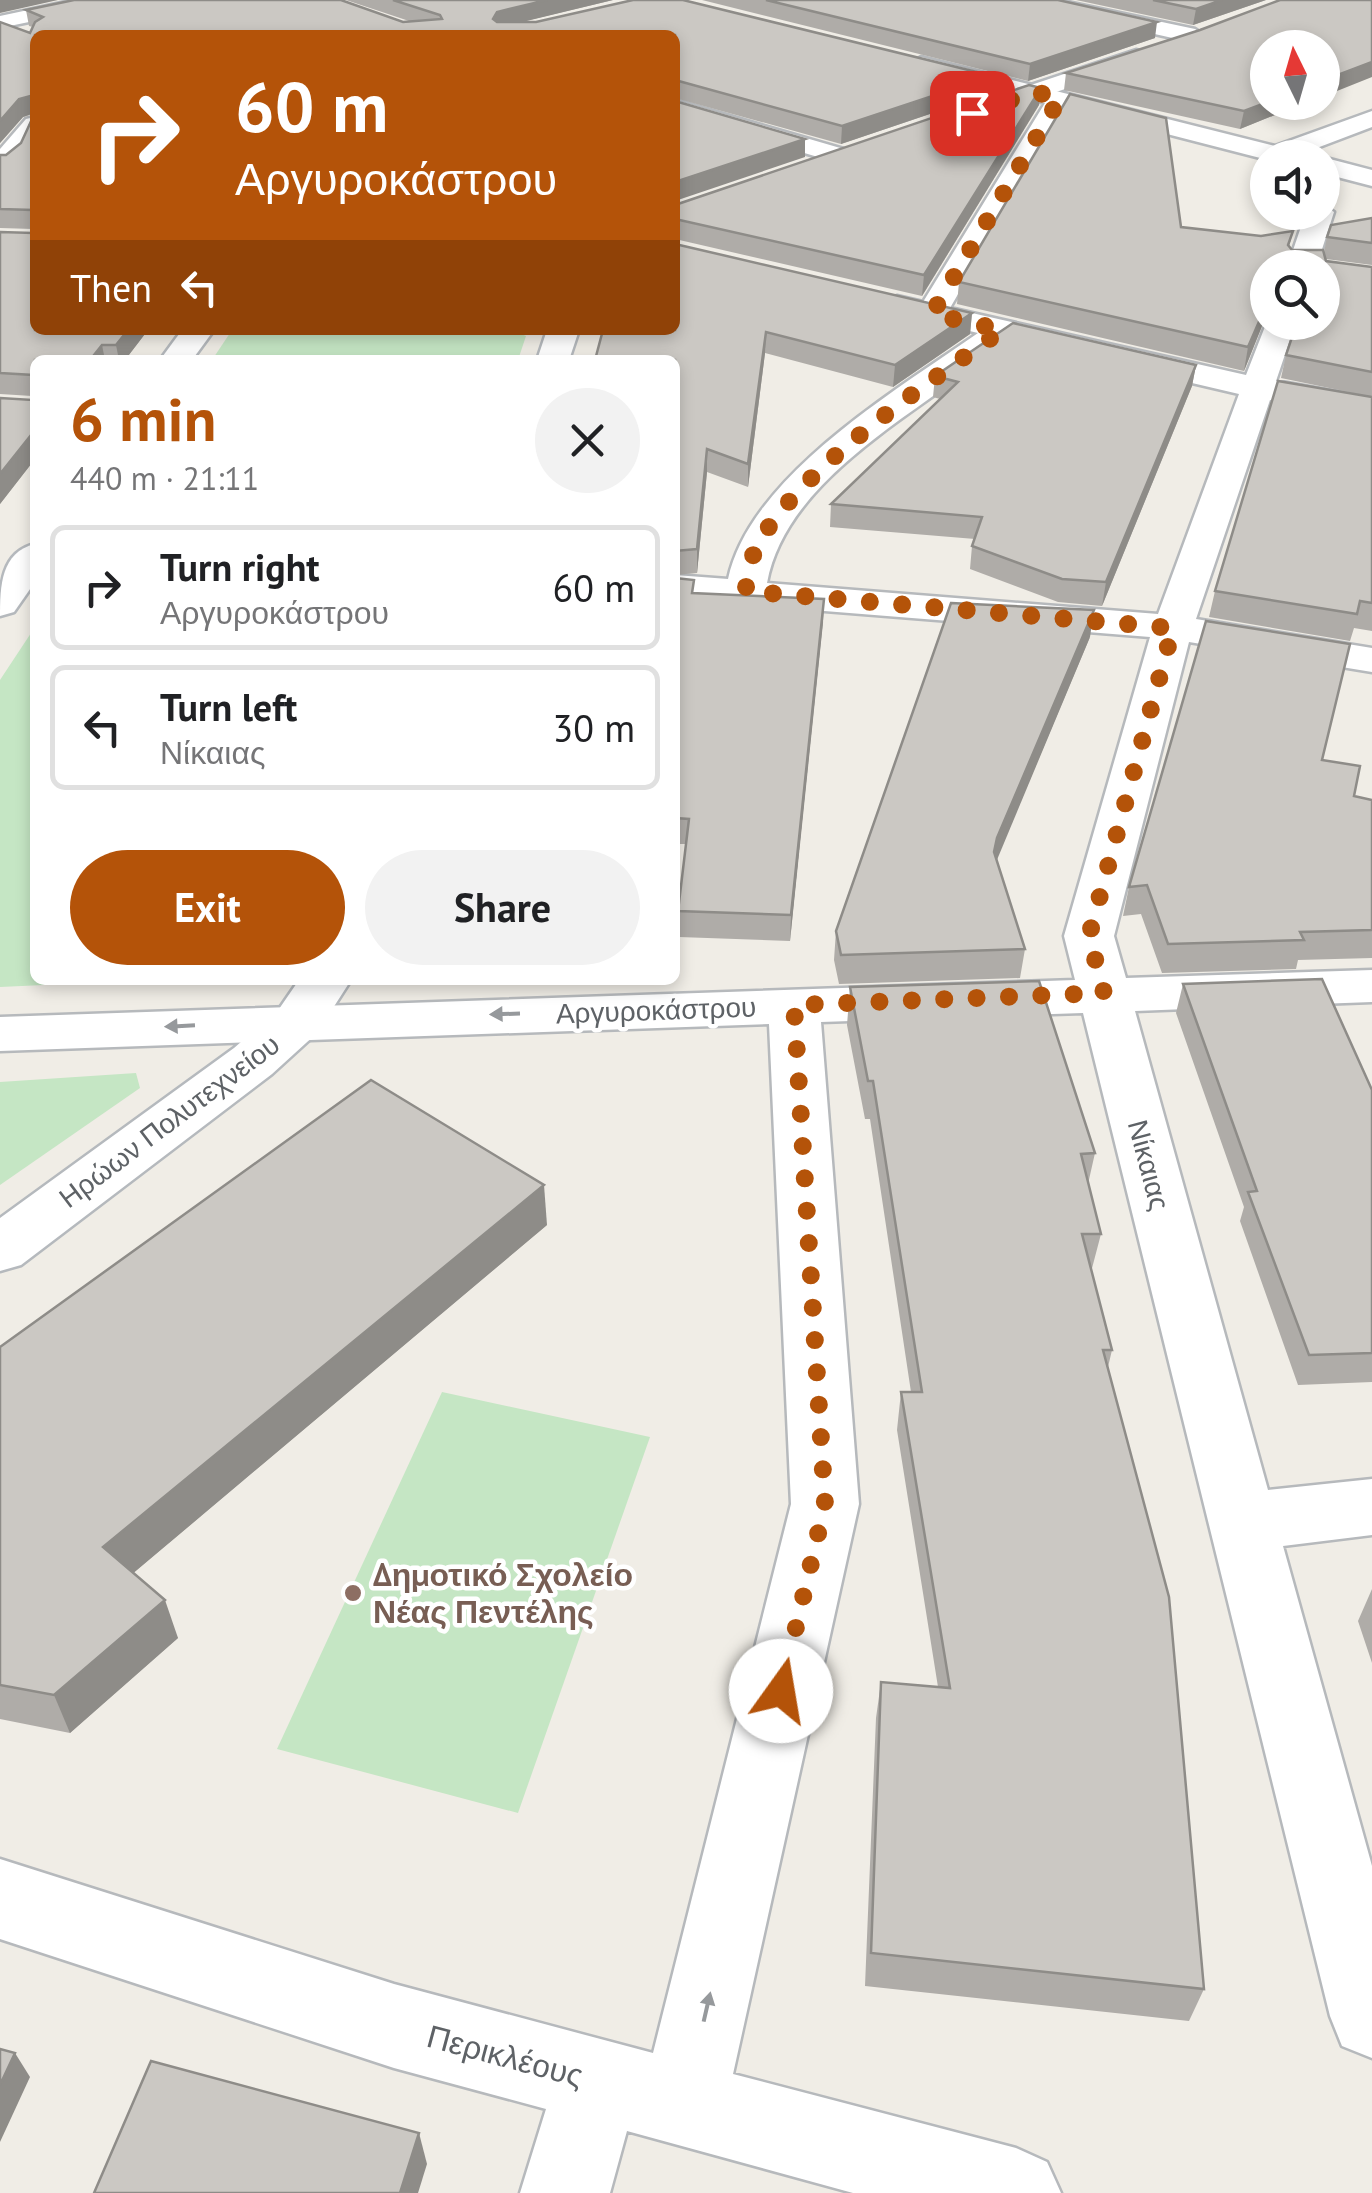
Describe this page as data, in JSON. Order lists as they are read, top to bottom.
{
  "streets": {
    "street": [
      "Αργυροκάστρου",
      "Ηρώων Πολυτεχνείου",
      "Νίκαιας",
      "Περικλέους"
    ]
  },
  "crossings": [
    ["Αργυροκάστρου", "Ηρώων Πολυτεχνείου"],
    ["Αργυροκάστρου", "Νίκαιας"]
  ],
  "one_way": ["Αργυροκάστρου"],
  "places": ["Δημοτικό Σχολείο Νέας Πεντέλης"],
  "north": "top",
  "page": {
    "turn": ["60 m", "Αργυροκάστρου"],
    "then": "Then",
    "heading": ["6 min", "440 m · 21:11"],
    "list": [
      {
        "name": "Turn right",
        "note": "Αργυροκάστρου",
        "value": "60 m"
      },
      {
        "name": "Turn left",
        "note": "Νίκαιας",
        "value": "30 m"
      }
    ],
    "buttons": ["Exit", "Share"]
  }
}
